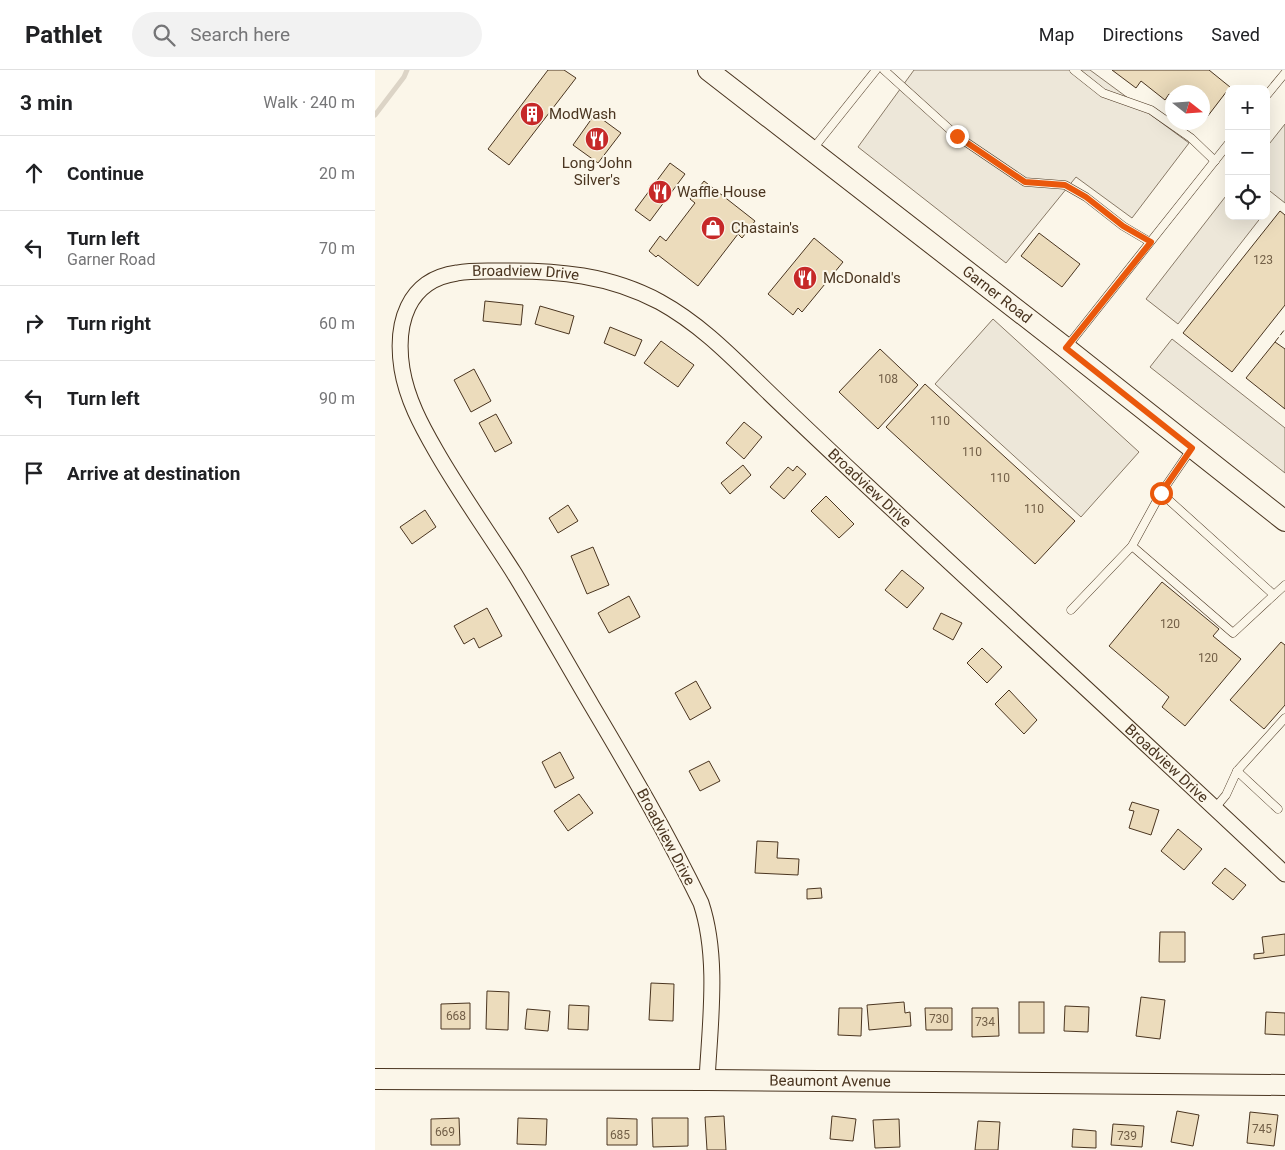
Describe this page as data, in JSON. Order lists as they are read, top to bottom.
{
  "streets": {
    "street": ["Broadview Drive", "Garner Road", "Beaumont Avenue"]
  },
  "crossings": [
    ["Broadview Drive", "Beaumont Avenue"]
  ],
  "places": {
    "building": ["ModWash"],
    "restaurant": ["Long John Silver's", "Waffle House", "McDonald's"],
    "shop": ["Chastain's"]
  },
  "house_numbers": [
    "123",
    "108",
    "110",
    "110",
    "110",
    "110",
    "120",
    "120",
    "668",
    "730",
    "734",
    "745",
    "669",
    "685",
    "739"
  ],
  "north": "right",
  "page": {
    "header": "Pathlet",
    "search": "Search here",
    "nav": ["Map", "Directions", "Saved"],
    "heading": ["3 min", "Walk · 240 m"],
    "map_buttons": ["+", "−"],
    "list": [
      ["Continue", "20 m"],
      ["Turn left", "Garner Road", "70 m"],
      ["Turn right", "60 m"],
      ["Turn left", "90 m"],
      "Arrive at destination"
    ]
  }
}
